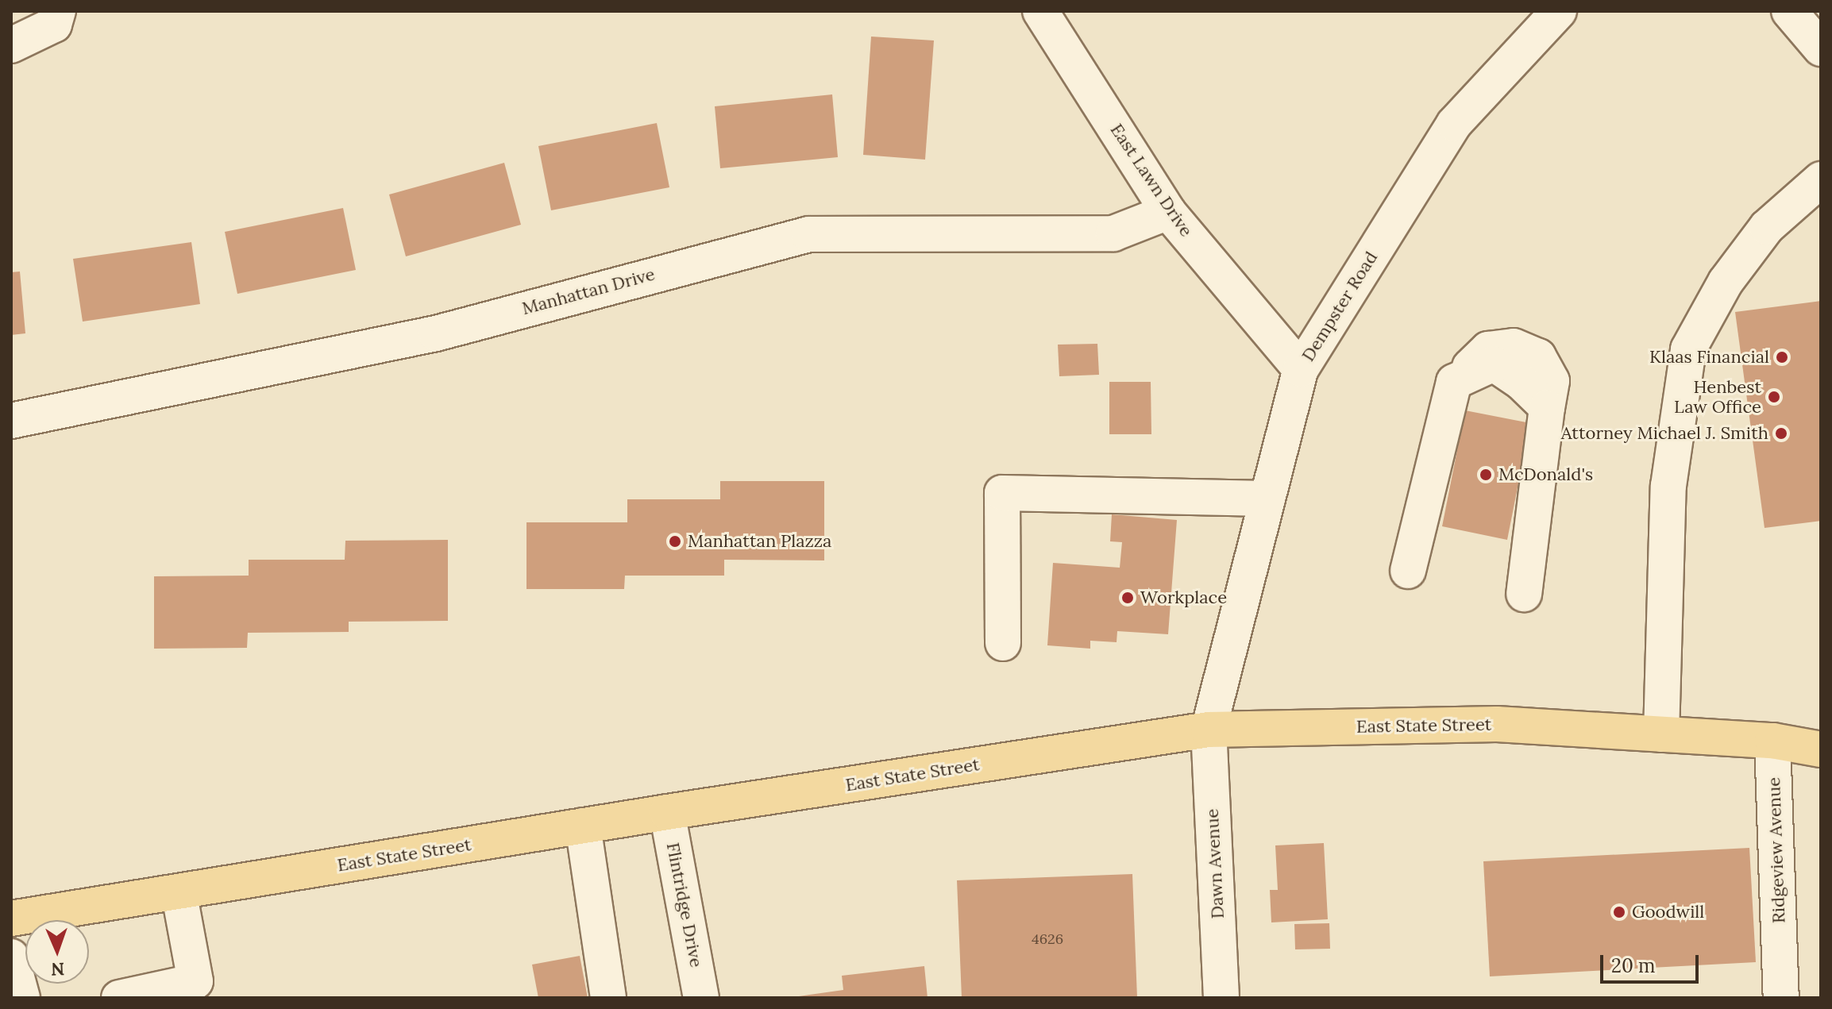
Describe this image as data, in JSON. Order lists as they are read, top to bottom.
{
  "streets": {
    "main road": ["East State Street"],
    "street": [
      "East Lawn Drive",
      "Manhattan Drive",
      "Dempster Road",
      "Ridgeview Avenue",
      "Dawn Avenue",
      "Flintridge Drive"
    ]
  },
  "crossings": [
    ["East Lawn Drive", "Manhattan Drive"],
    ["East Lawn Drive", "Dempster Road"],
    ["Dempster Road", "East State Street"],
    ["Dempster Road", "Dawn Avenue"],
    ["East State Street", "Ridgeview Avenue"],
    ["East State Street", "Dawn Avenue"],
    ["East State Street", "Flintridge Drive"]
  ],
  "places": [
    "Klaas Financial",
    "Henbest Law Office",
    "Attorney Michael J. Smith",
    "McDonald's",
    "Manhattan Plazza",
    "Workplace",
    "Goodwill"
  ],
  "house_numbers": ["4626"],
  "scale_bar": "20 m",
  "north": "bottom"
}
